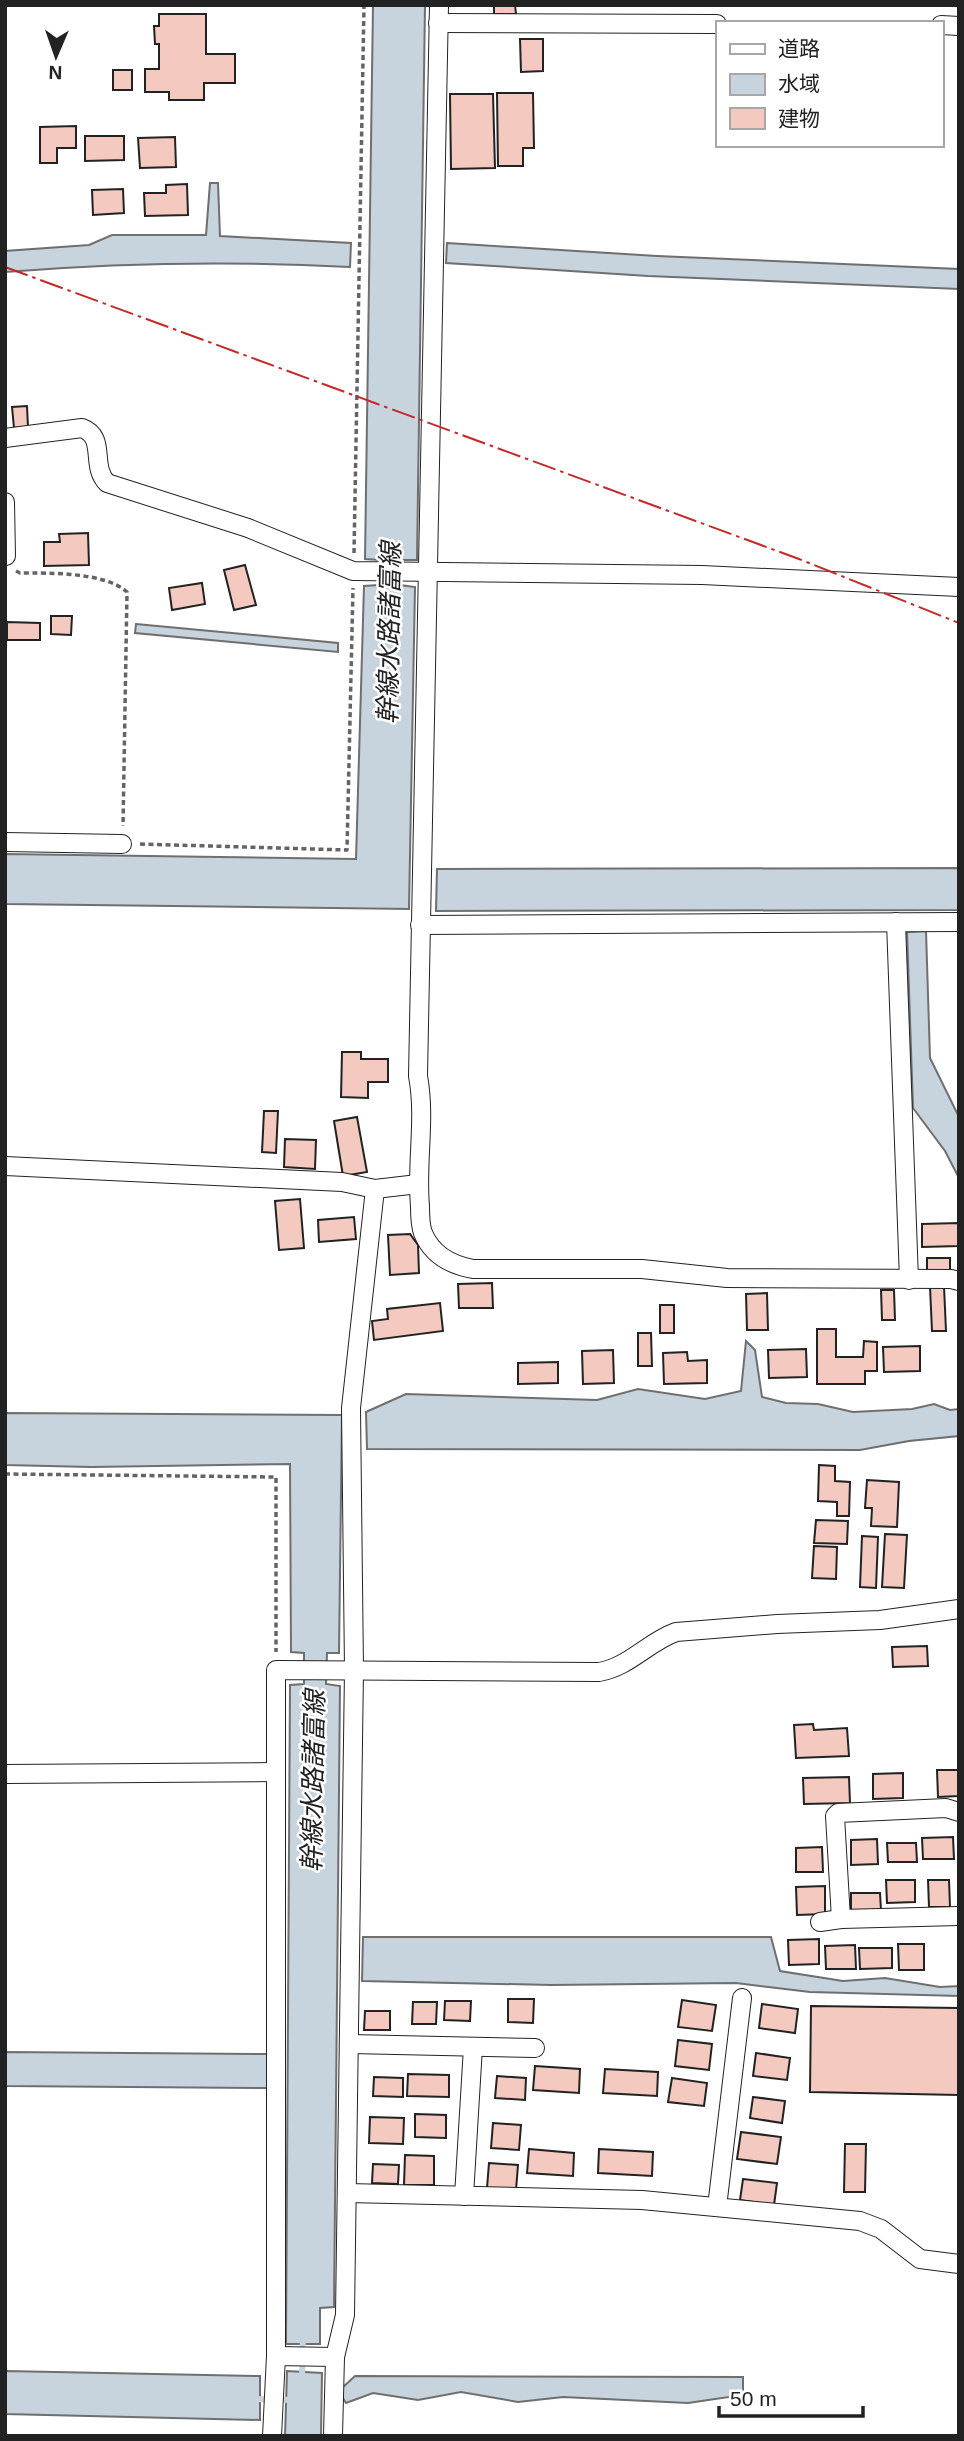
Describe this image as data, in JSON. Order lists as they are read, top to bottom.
{
  "water": ["幹線水路諸富線"],
  "legend": ["道路", "水域", "建物"],
  "scale_bar": "50 m",
  "north": "bottom"
}
